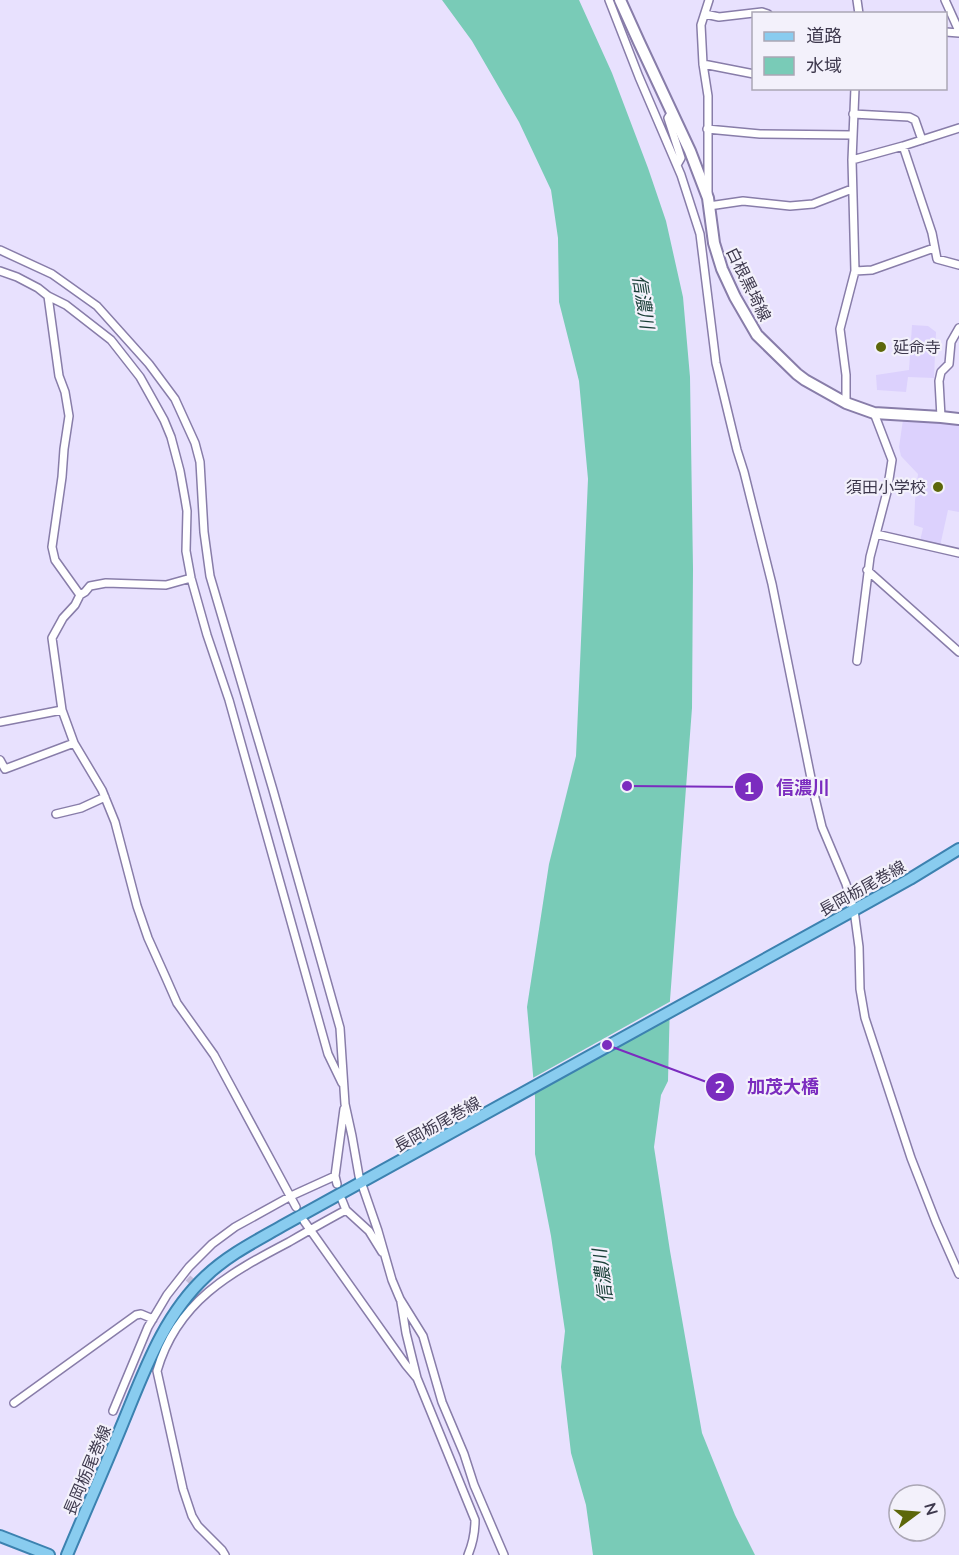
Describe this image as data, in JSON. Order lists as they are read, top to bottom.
{
  "streets": {
    "main road": ["白根黒埼線", "長岡栃尾巻線"]
  },
  "water": ["信濃川"],
  "places": [
    "延命寺",
    "須田小学校",
    "信濃川",
    "加茂大橋"
  ],
  "legend": ["道路", "水域"],
  "north": "right"
}
